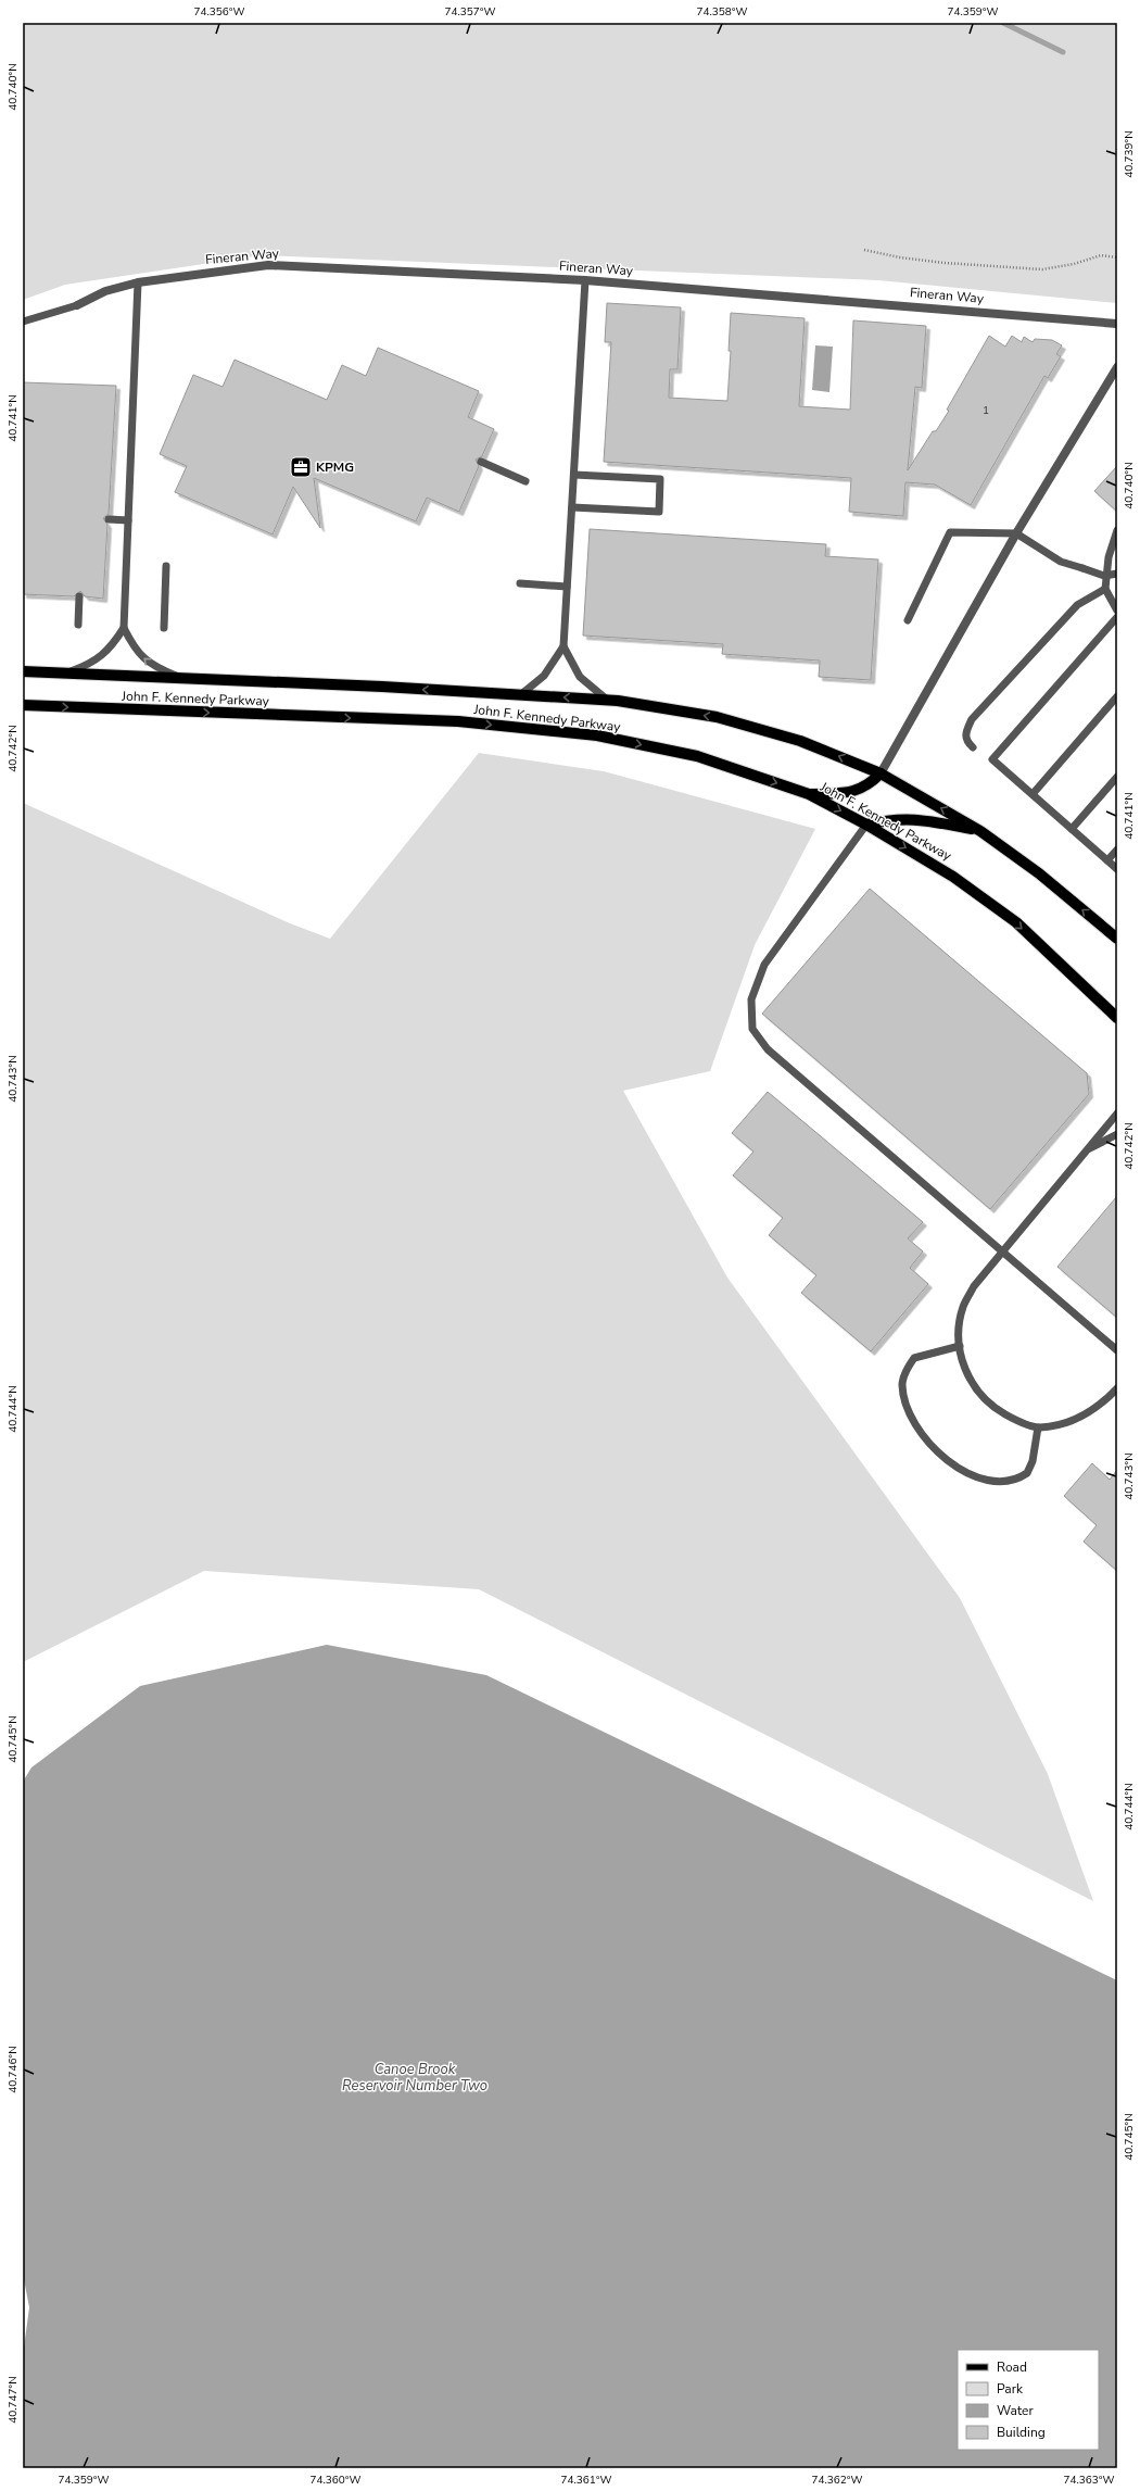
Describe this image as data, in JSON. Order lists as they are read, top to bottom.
{
  "streets": {
    "main road": ["John F. Kennedy Parkway"],
    "street": ["Fineran Way"]
  },
  "water": ["Canoe Brook Reservoir Number Two"],
  "places": {
    "office": ["KPMG"]
  },
  "house_numbers": ["1"],
  "legend": [
    "Road",
    "Park",
    "Water",
    "Building"
  ],
  "coordinates": [
    "74.356°W",
    "74.357°W",
    "74.358°W",
    "74.359°W",
    "40.740°N",
    "40.739°N",
    "40.741°N",
    "40.742°N",
    "40.743°N",
    "40.744°N",
    "40.745°N",
    "40.746°N",
    "40.747°N",
    "74.360°W",
    "74.361°W",
    "74.362°W",
    "74.363°W"
  ]
}
